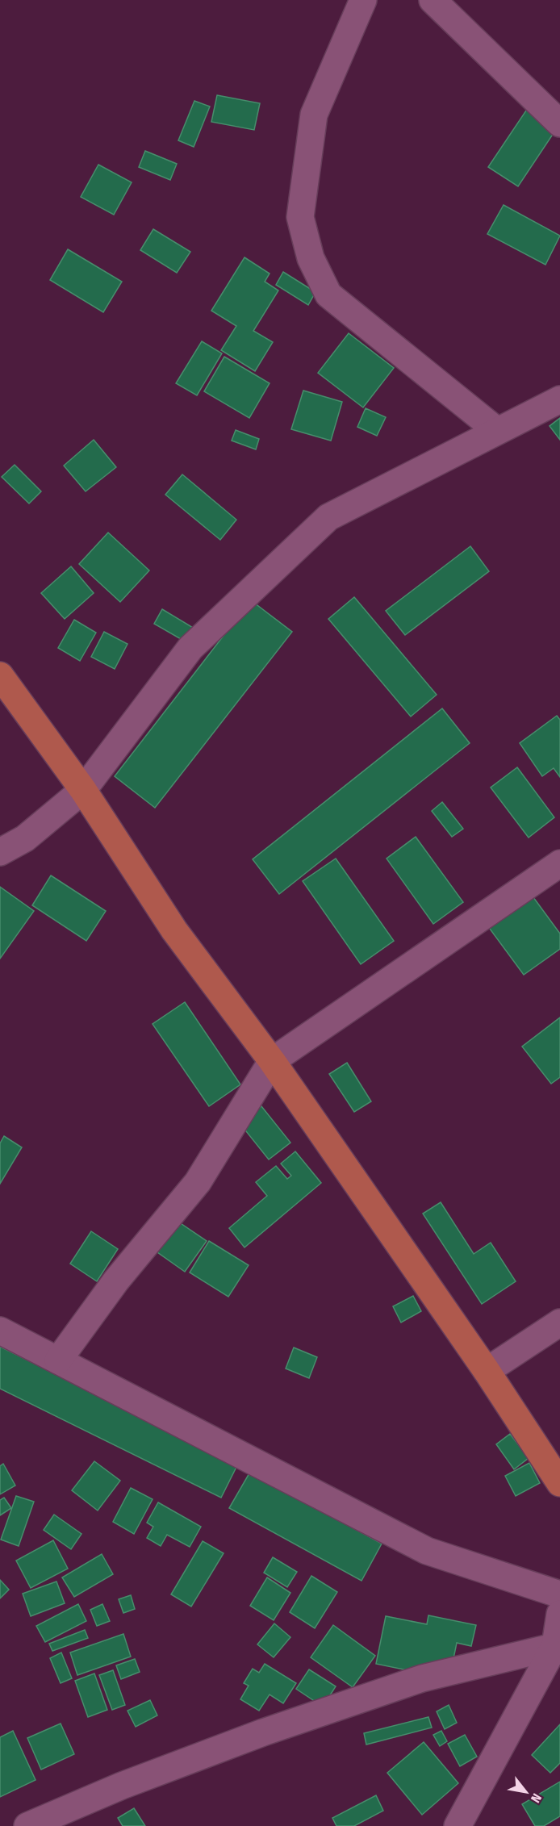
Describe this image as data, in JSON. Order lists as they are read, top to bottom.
{
  "north": "bottom right"
}
